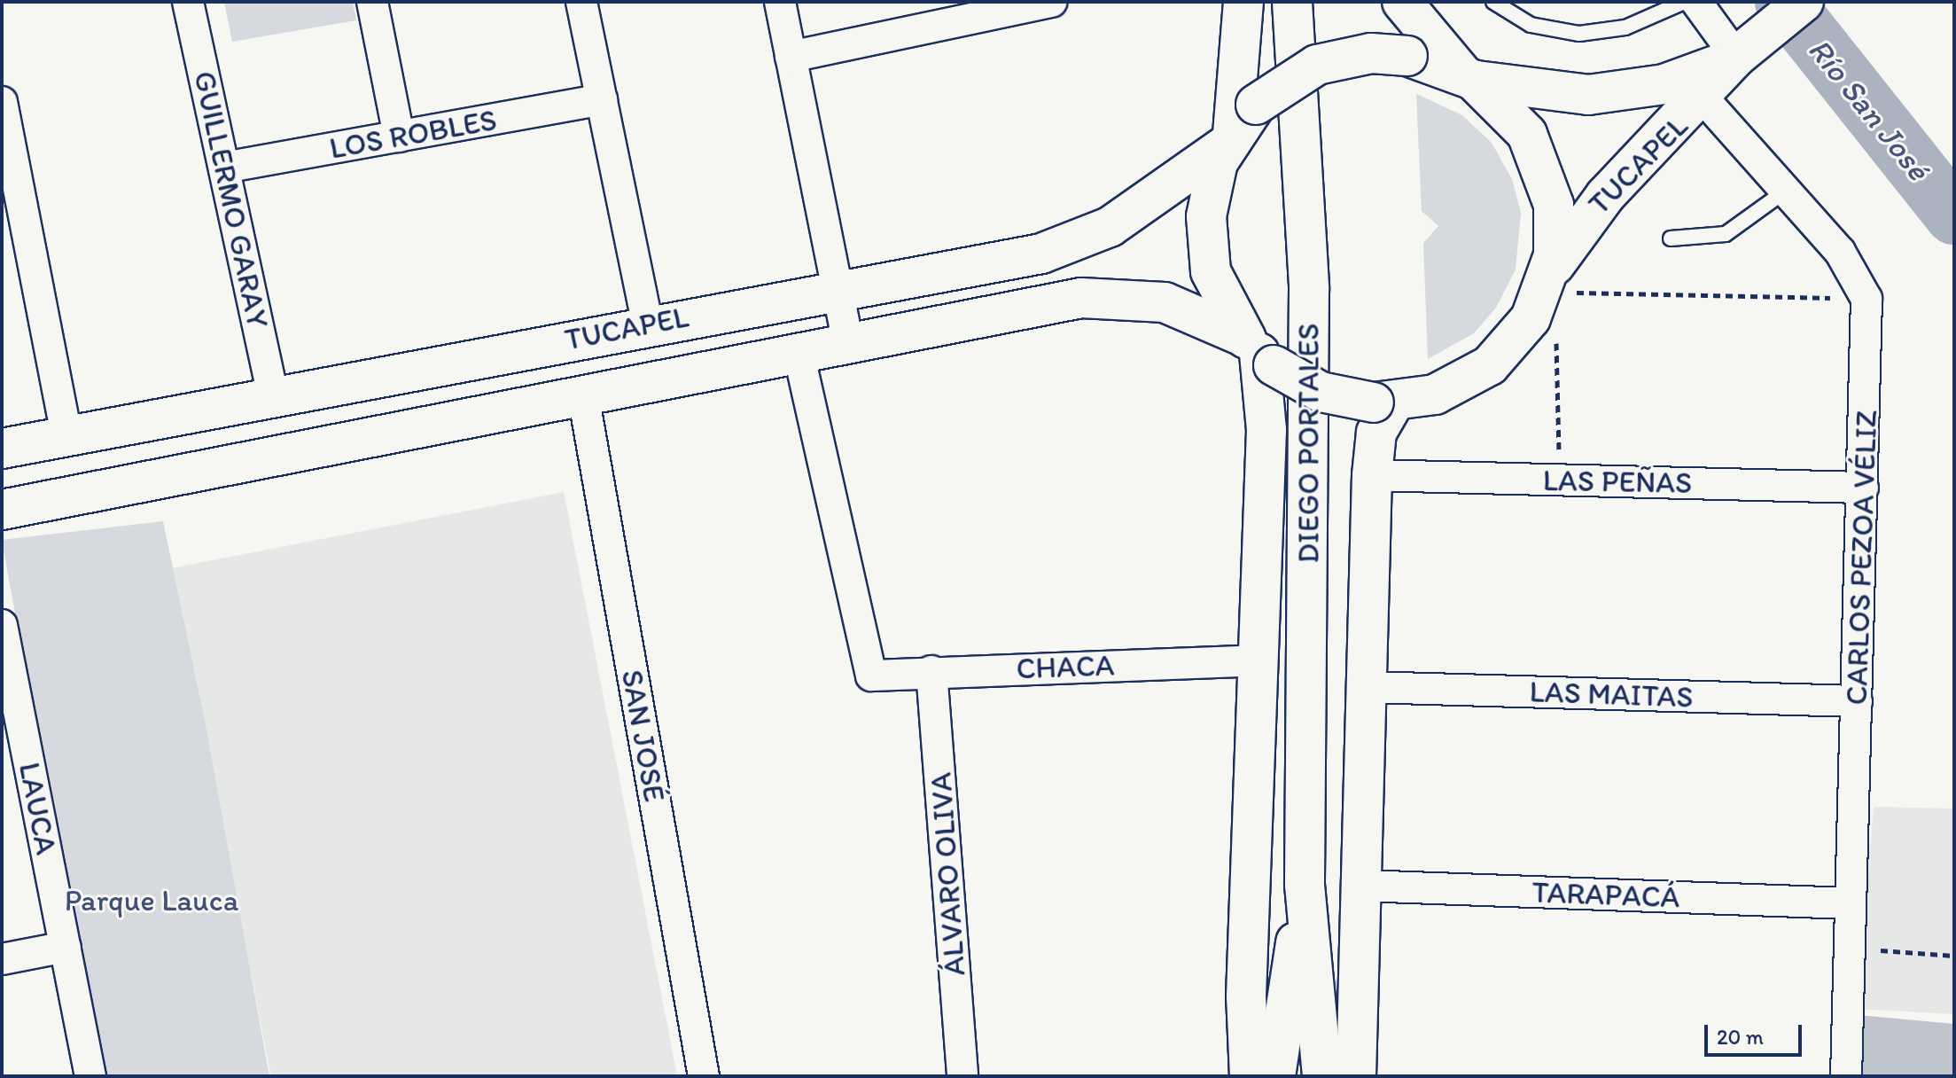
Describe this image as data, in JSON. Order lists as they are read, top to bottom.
{
  "streets": {
    "main road": ["TUCAPEL", "DIEGO PORTALES"],
    "street": [
      "LOS ROBLES",
      "GUILLERMO GARAY",
      "LAS PEÑAS",
      "CARLOS PEZOA VÉLIZ",
      "CHACA",
      "LAS MAITAS",
      "SAN JOSÉ",
      "LAUCA",
      "ÁLVARO OLIVA",
      "TARAPACÁ"
    ]
  },
  "crossings": [
    ["LOS ROBLES", "GUILLERMO GARAY"],
    ["TUCAPEL", "GUILLERMO GARAY"],
    ["TUCAPEL", "DIEGO PORTALES"],
    ["TUCAPEL", "CARLOS PEZOA VÉLIZ"],
    ["TUCAPEL", "CHACA"],
    ["TUCAPEL", "SAN JOSÉ"],
    ["DIEGO PORTALES", "LAS PEÑAS"],
    ["DIEGO PORTALES", "CHACA"],
    ["DIEGO PORTALES", "LAS MAITAS"],
    ["DIEGO PORTALES", "TARAPACÁ"],
    ["LAS PEÑAS", "CARLOS PEZOA VÉLIZ"],
    ["CARLOS PEZOA VÉLIZ", "LAS MAITAS"],
    ["CARLOS PEZOA VÉLIZ", "TARAPACÁ"],
    ["CHACA", "ÁLVARO OLIVA"]
  ],
  "water": ["Río San José"],
  "parks": ["Parque Lauca"],
  "scale_bar": "20 m"
}
